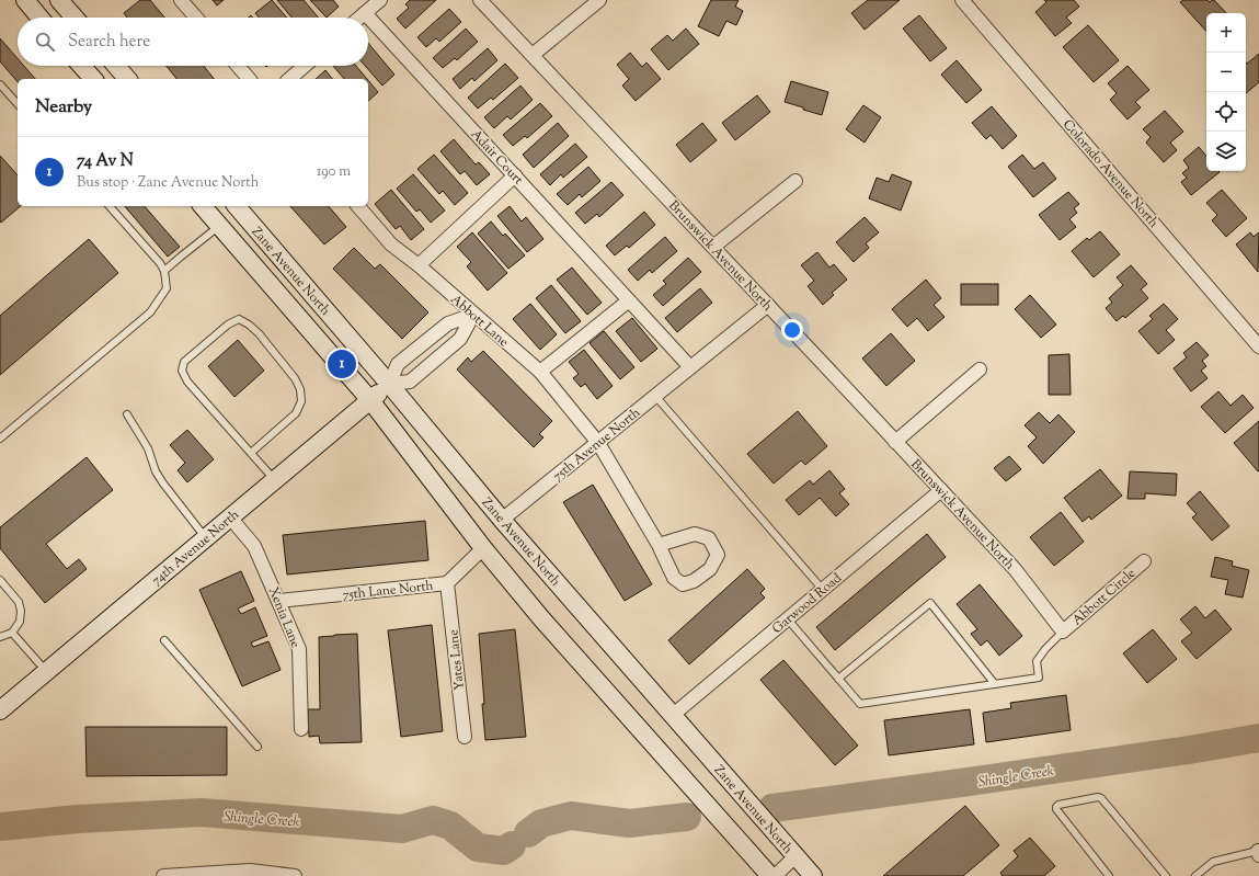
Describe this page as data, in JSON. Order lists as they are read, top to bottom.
{
  "streets": {
    "street": [
      "Adair Court",
      "Colorado Avenue North",
      "Brunswick Avenue North",
      "Zane Avenue North",
      "Abbott Lane",
      "75th Avenue North",
      "74th Avenue North",
      "75th Lane North",
      "Abbott Circle",
      "Garwood Road",
      "Xenia Lane",
      "Yates Lane"
    ]
  },
  "crossings": [
    ["Brunswick Avenue North", "75th Avenue North"],
    ["Brunswick Avenue North", "Abbott Circle"],
    ["Brunswick Avenue North", "Garwood Road"],
    ["Zane Avenue North", "75th Avenue North"],
    ["Zane Avenue North", "74th Avenue North"],
    ["Zane Avenue North", "75th Lane North"],
    ["Zane Avenue North", "Garwood Road"],
    ["Abbott Lane", "75th Avenue North"],
    ["74th Avenue North", "Xenia Lane"],
    ["75th Lane North", "Xenia Lane"],
    ["75th Lane North", "Yates Lane"]
  ],
  "water": ["Shingle Creek"],
  "page": {
    "map_buttons": ["+", "−"],
    "search": "Search here",
    "heading": "Nearby",
    "list": [
      {
        "mark": "1",
        "name": "74 Av N",
        "note": "Bus stop · Zane Avenue North",
        "value": "190 m"
      }
    ],
    "pins": "1"
  }
}
